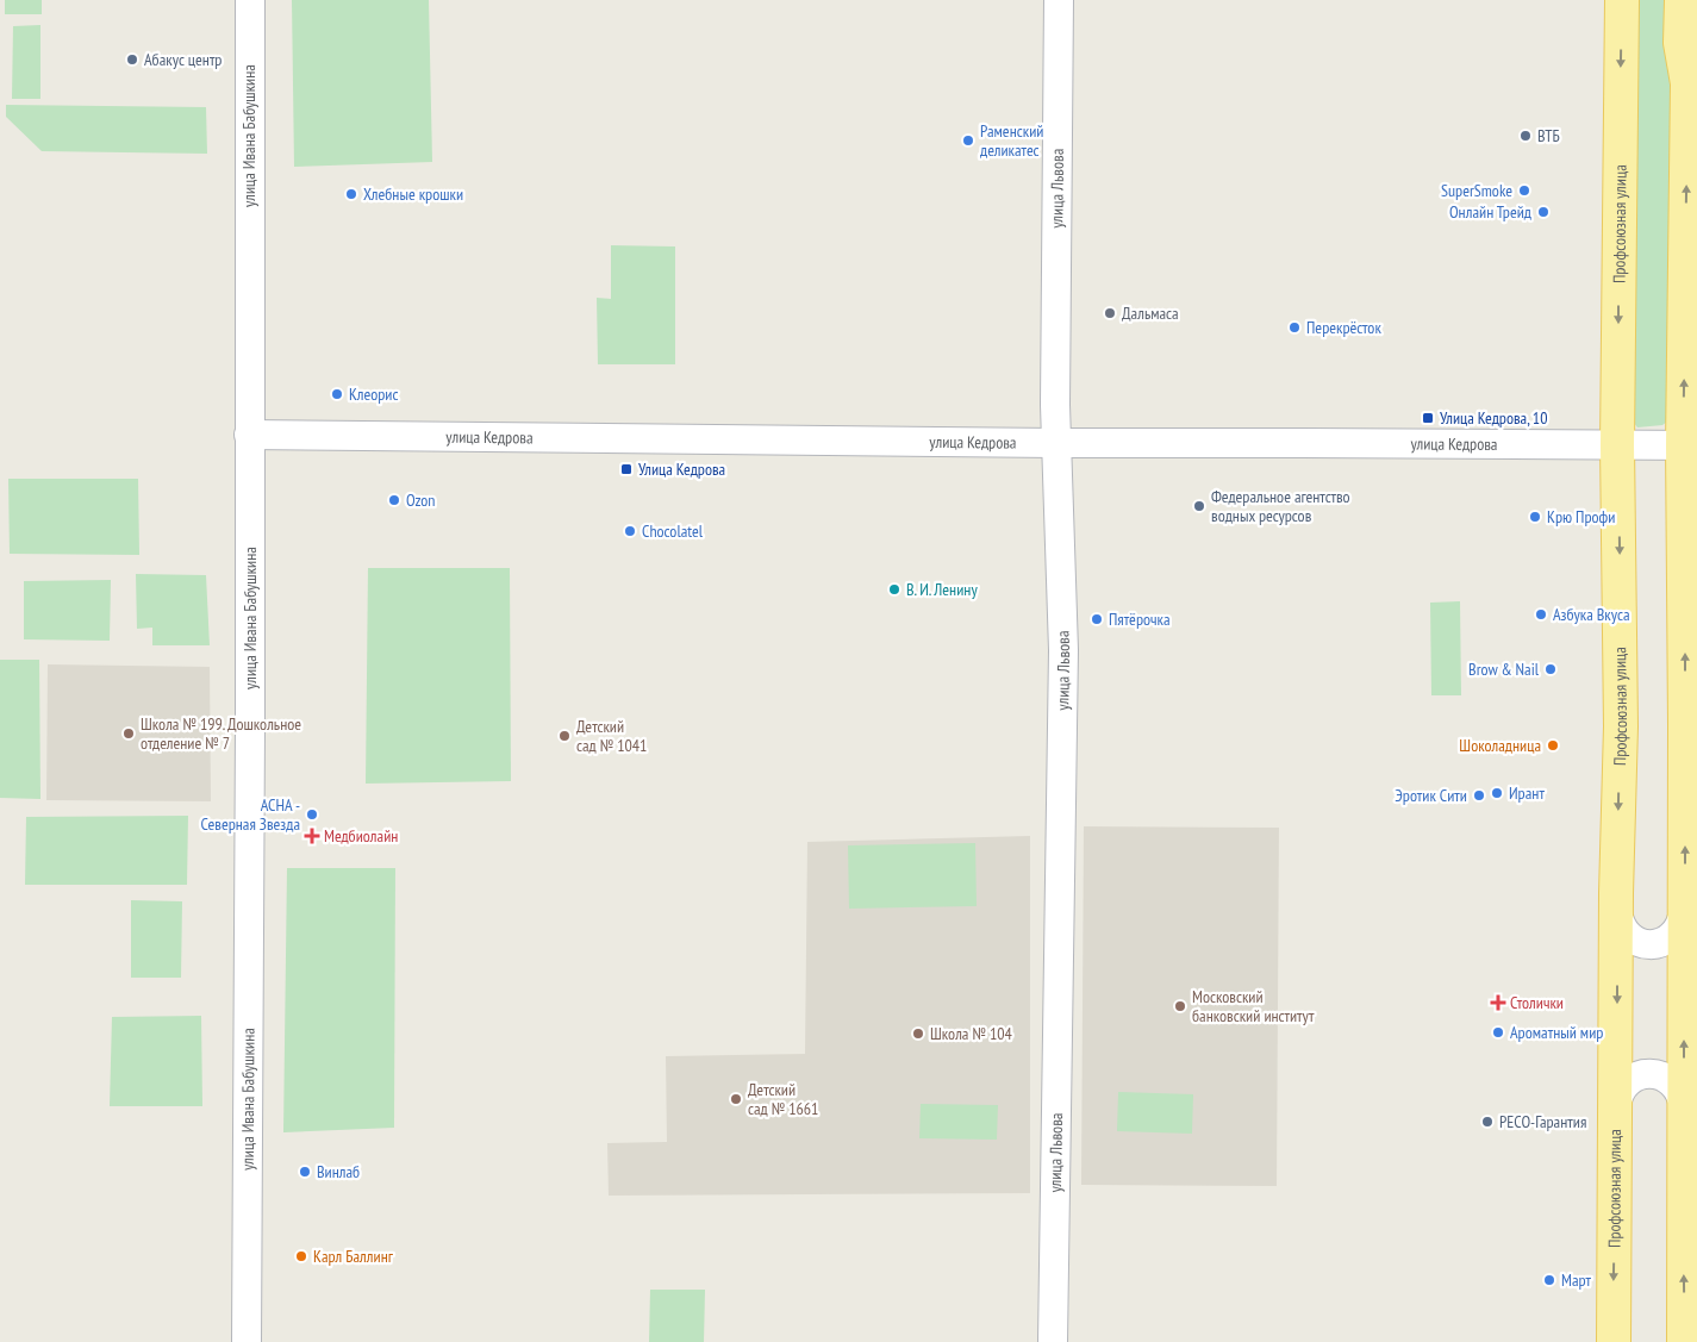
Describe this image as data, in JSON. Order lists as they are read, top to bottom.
{
  "streets": {
    "main road": ["Профсоюзная улица"],
    "street": ["улица Ивана Бабушкина", "улица Львова", "улица Кедрова"]
  },
  "crossings": [
    ["улица Ивана Бабушкина", "улица Кедрова"],
    ["улица Львова", "улица Кедрова"],
    ["Профсоюзная улица", "улица Кедрова"]
  ],
  "places": {
    "other": [
      "Абакус центр",
      "ВТБ",
      "Раменский деликатес",
      "SuperSmoke",
      "Хлебные крошки",
      "Онлайн Трейд",
      "Дальмаса",
      "Перекрёсток",
      "Клеорис",
      "Ozon",
      "Федеральное агентство водных ресурсов",
      "Крю Профи",
      "Chocolatel",
      "В. И. Ленину",
      "Азбука Вкуса",
      "Пятёрочка",
      "Brow & Nail",
      "Школа № 199. Дошкольное отделение № 7",
      "Детский сад № 1041",
      "Шоколадница",
      "Ирант",
      "Эротик Сити",
      "АСНА - Северная Звезда",
      "Московский банковский институт",
      "Ароматный мир",
      "Школа № 104",
      "Детский сад № 1661",
      "РЕСО-Гарантия",
      "Винлаб",
      "Карл Баллинг",
      "Март"
    ],
    "transit": ["Улица Кедрова, 10", "Улица Кедрова"],
    "health": ["Медбиолайн", "Столички"]
  }
}
